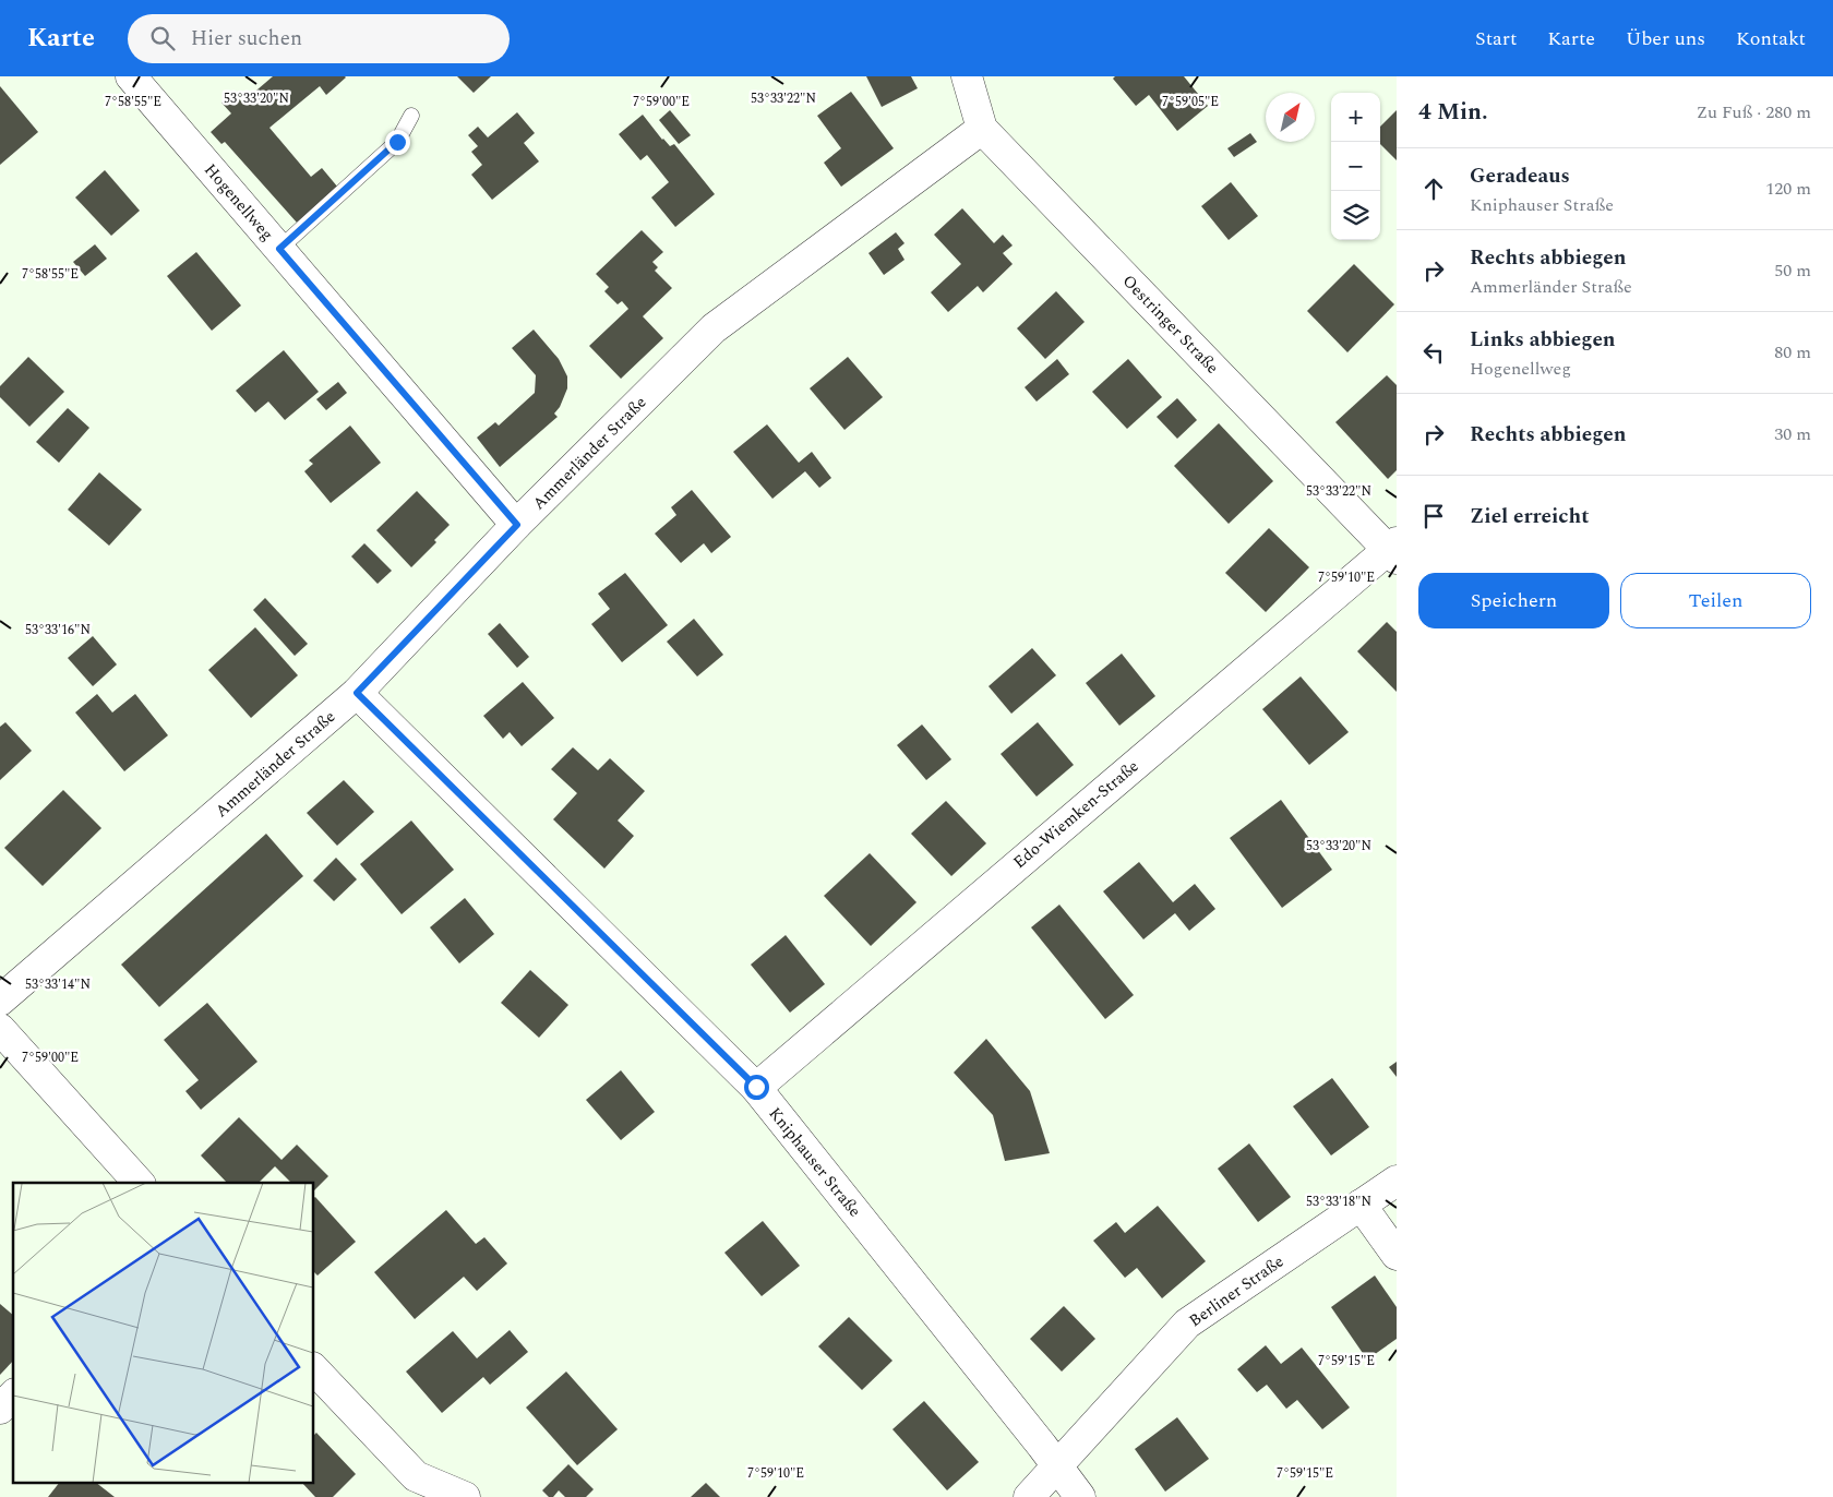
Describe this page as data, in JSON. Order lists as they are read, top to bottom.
{
  "streets": {
    "street": [
      "Hogenellweg",
      "Oestringer Straße",
      "Ammerländer Straße",
      "Edo-Wiemken-Straße",
      "Kniphauser Straße",
      "Berliner Straße"
    ]
  },
  "crossings": [
    ["Hogenellweg", "Ammerländer Straße"],
    ["Oestringer Straße", "Ammerländer Straße"],
    ["Oestringer Straße", "Edo-Wiemken-Straße"],
    ["Ammerländer Straße", "Kniphauser Straße"],
    ["Edo-Wiemken-Straße", "Kniphauser Straße"],
    ["Kniphauser Straße", "Berliner Straße"]
  ],
  "north": "top right",
  "page": {
    "header": "Karte",
    "search": "Hier suchen",
    "nav": [
      "Start",
      "Karte",
      "Über uns",
      "Kontakt"
    ],
    "heading": ["4 Min.", "Zu Fuß · 280 m"],
    "map_buttons": ["+", "−"],
    "list": [
      ["Geradeaus", "Kniphauser Straße", "120 m"],
      ["Rechts abbiegen", "Ammerländer Straße", "50 m"],
      ["Links abbiegen", "Hogenellweg", "80 m"],
      ["Rechts abbiegen", "30 m"],
      "Ziel erreicht"
    ],
    "buttons": ["Speichern", "Teilen"]
  },
  "coordinates": [
    "53°33'20\"N",
    "53°33'22\"N",
    "7°59'00\"E",
    "7°59'05\"E",
    "7°58'55\"E",
    "7°59'10\"E",
    "53°33'16\"N",
    "53°33'14\"N",
    "53°33'18\"N",
    "7°59'15\"E"
  ]
}
